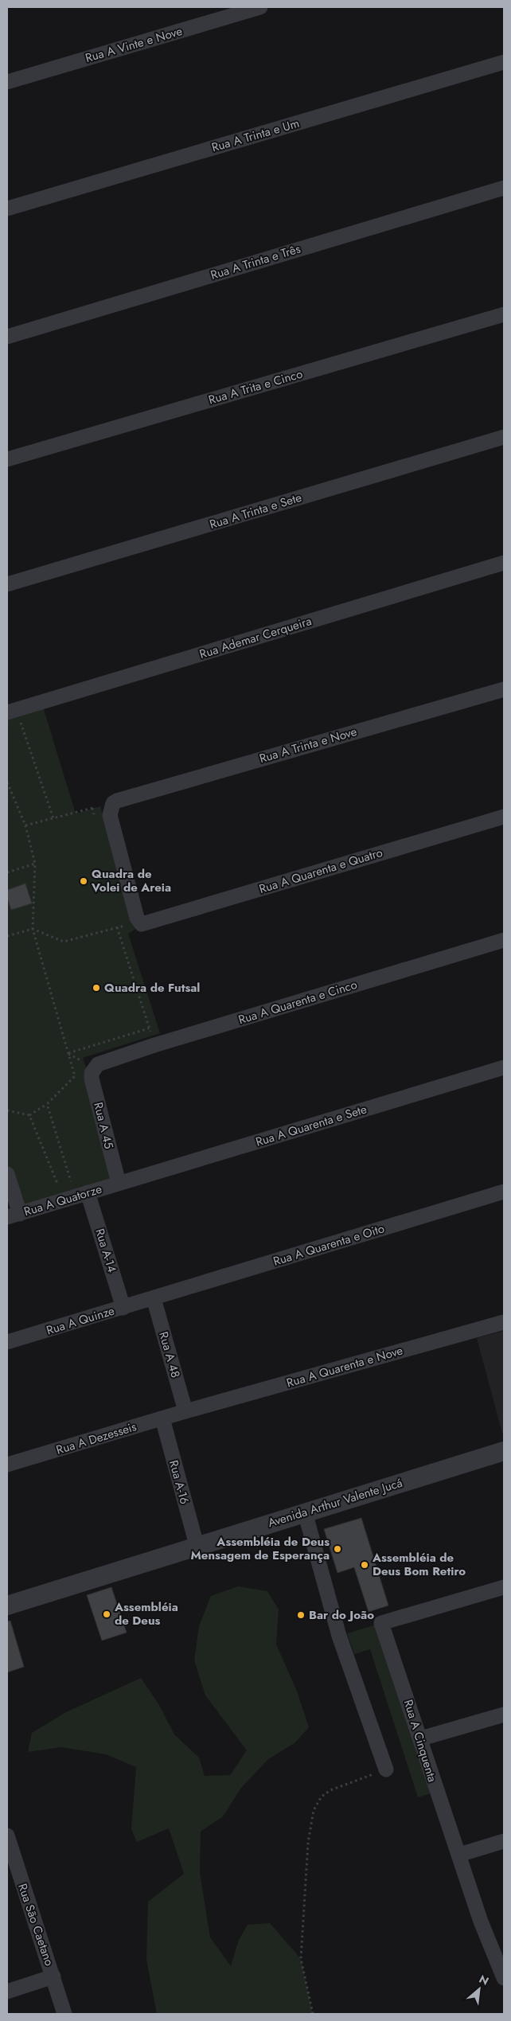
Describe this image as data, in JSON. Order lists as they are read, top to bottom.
{
  "streets": {
    "street": [
      "Rua A Vinte e Nove",
      "Rua A Trinta e Um",
      "Rua A Trinta e Três",
      "Rua A Trita e Cinco",
      "Rua A Trinta e Sete",
      "Rua Ademar Cerqueira",
      "Rua A Trinta e Nove",
      "Rua A Quarenta e Quatro",
      "Rua A Quarenta e Cinco",
      "Rua A 45",
      "Rua A Quarenta e Sete",
      "Rua A Quatorze",
      "Rua A Quarenta e Oito",
      "Rua A-14",
      "Rua A Quinze",
      "Rua A 48",
      "Rua A Quarenta e Nove",
      "Rua A Dezesseis",
      "Rua A-16",
      "Avenida Arthur Valente Jucá",
      "Rua A Cinquenta",
      "Rua São Caetano"
    ]
  },
  "crossings": [
    ["Rua A Quarenta e Cinco", "Rua A 45"],
    ["Rua A 45", "Rua A Quarenta e Sete"],
    ["Rua A 45", "Rua A Quatorze"],
    ["Rua A Quarenta e Sete", "Rua A Quatorze"],
    ["Rua A Quatorze", "Rua A-14"],
    ["Rua A Quarenta e Oito", "Rua A Quinze"],
    ["Rua A Quarenta e Oito", "Rua A 48"],
    ["Rua A-14", "Rua A Quinze"],
    ["Rua A Quinze", "Rua A 48"],
    ["Rua A 48", "Rua A Quarenta e Nove"],
    ["Rua A 48", "Rua A Dezesseis"],
    ["Rua A Quarenta e Nove", "Rua A Dezesseis"],
    ["Rua A Dezesseis", "Rua A-16"],
    ["Rua A-16", "Avenida Arthur Valente Jucá"]
  ],
  "places": [
    "Quadra de Volei de Areia",
    "Quadra de Futsal",
    "Assembléia de Deus Mensagem de Esperança",
    "Assembléia de Deus Bom Retiro",
    "Assembléia de Deus",
    "Bar do João"
  ],
  "north": "top right"
}
